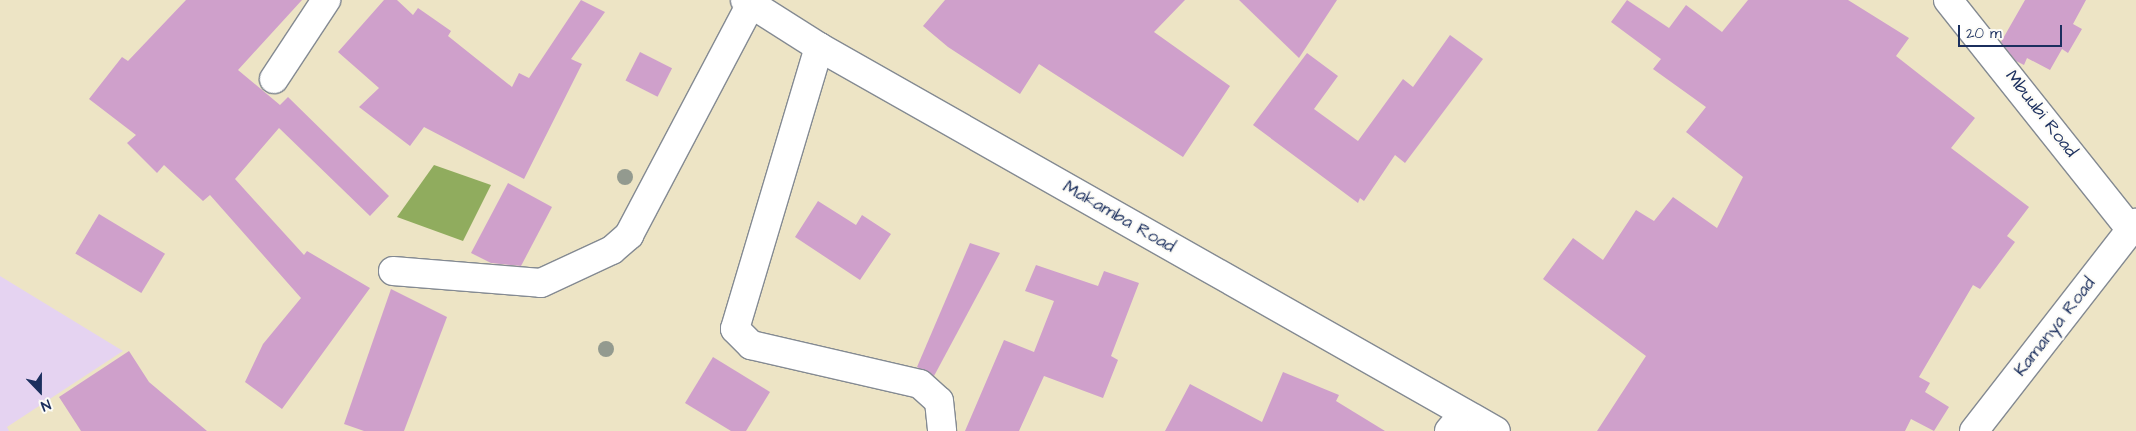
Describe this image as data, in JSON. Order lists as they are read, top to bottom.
{
  "streets": {
    "street": ["Mbuubi Road", "Makamba Road", "Kamanya Road"]
  },
  "crossings": [
    ["Mbuubi Road", "Kamanya Road"]
  ],
  "scale_bar": "20 m",
  "north": "bottom"
}
